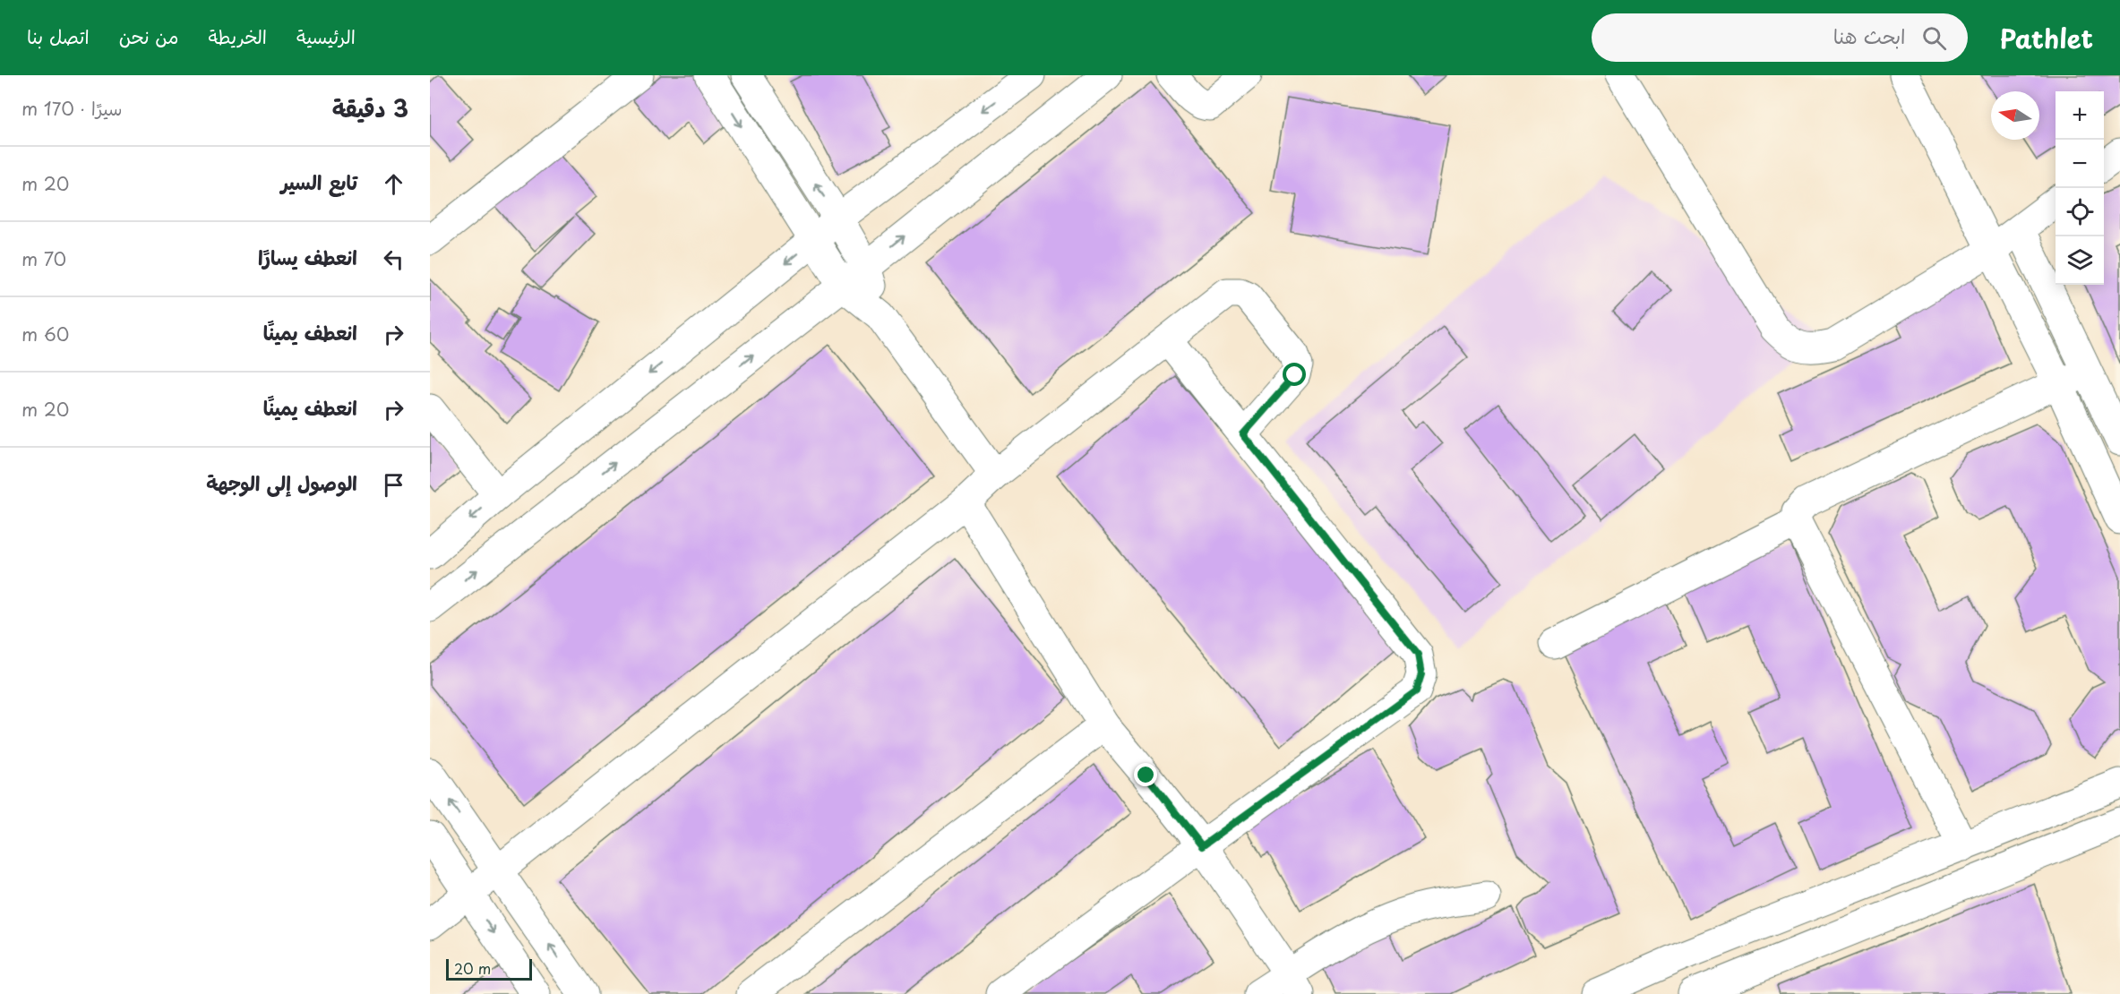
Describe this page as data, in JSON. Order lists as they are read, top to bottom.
{
  "scale_bar": "20 m",
  "north": "left",
  "page": {
    "header": "Pathlet",
    "search": "ابحث هنا",
    "nav": [
      "الرئيسية",
      "الخريطة",
      "من نحن",
      "اتصل بنا"
    ],
    "heading": ["3 دقيقة", "سيرًا · 170 m"],
    "map_buttons": ["+", "−"],
    "list": [
      ["تابع السير", "20 m"],
      ["انعطف يسارًا", "70 m"],
      ["انعطف يمينًا", "60 m"],
      ["انعطف يمينًا", "20 m"],
      "الوصول إلى الوجهة"
    ],
    "scale": "20 m"
  }
}
